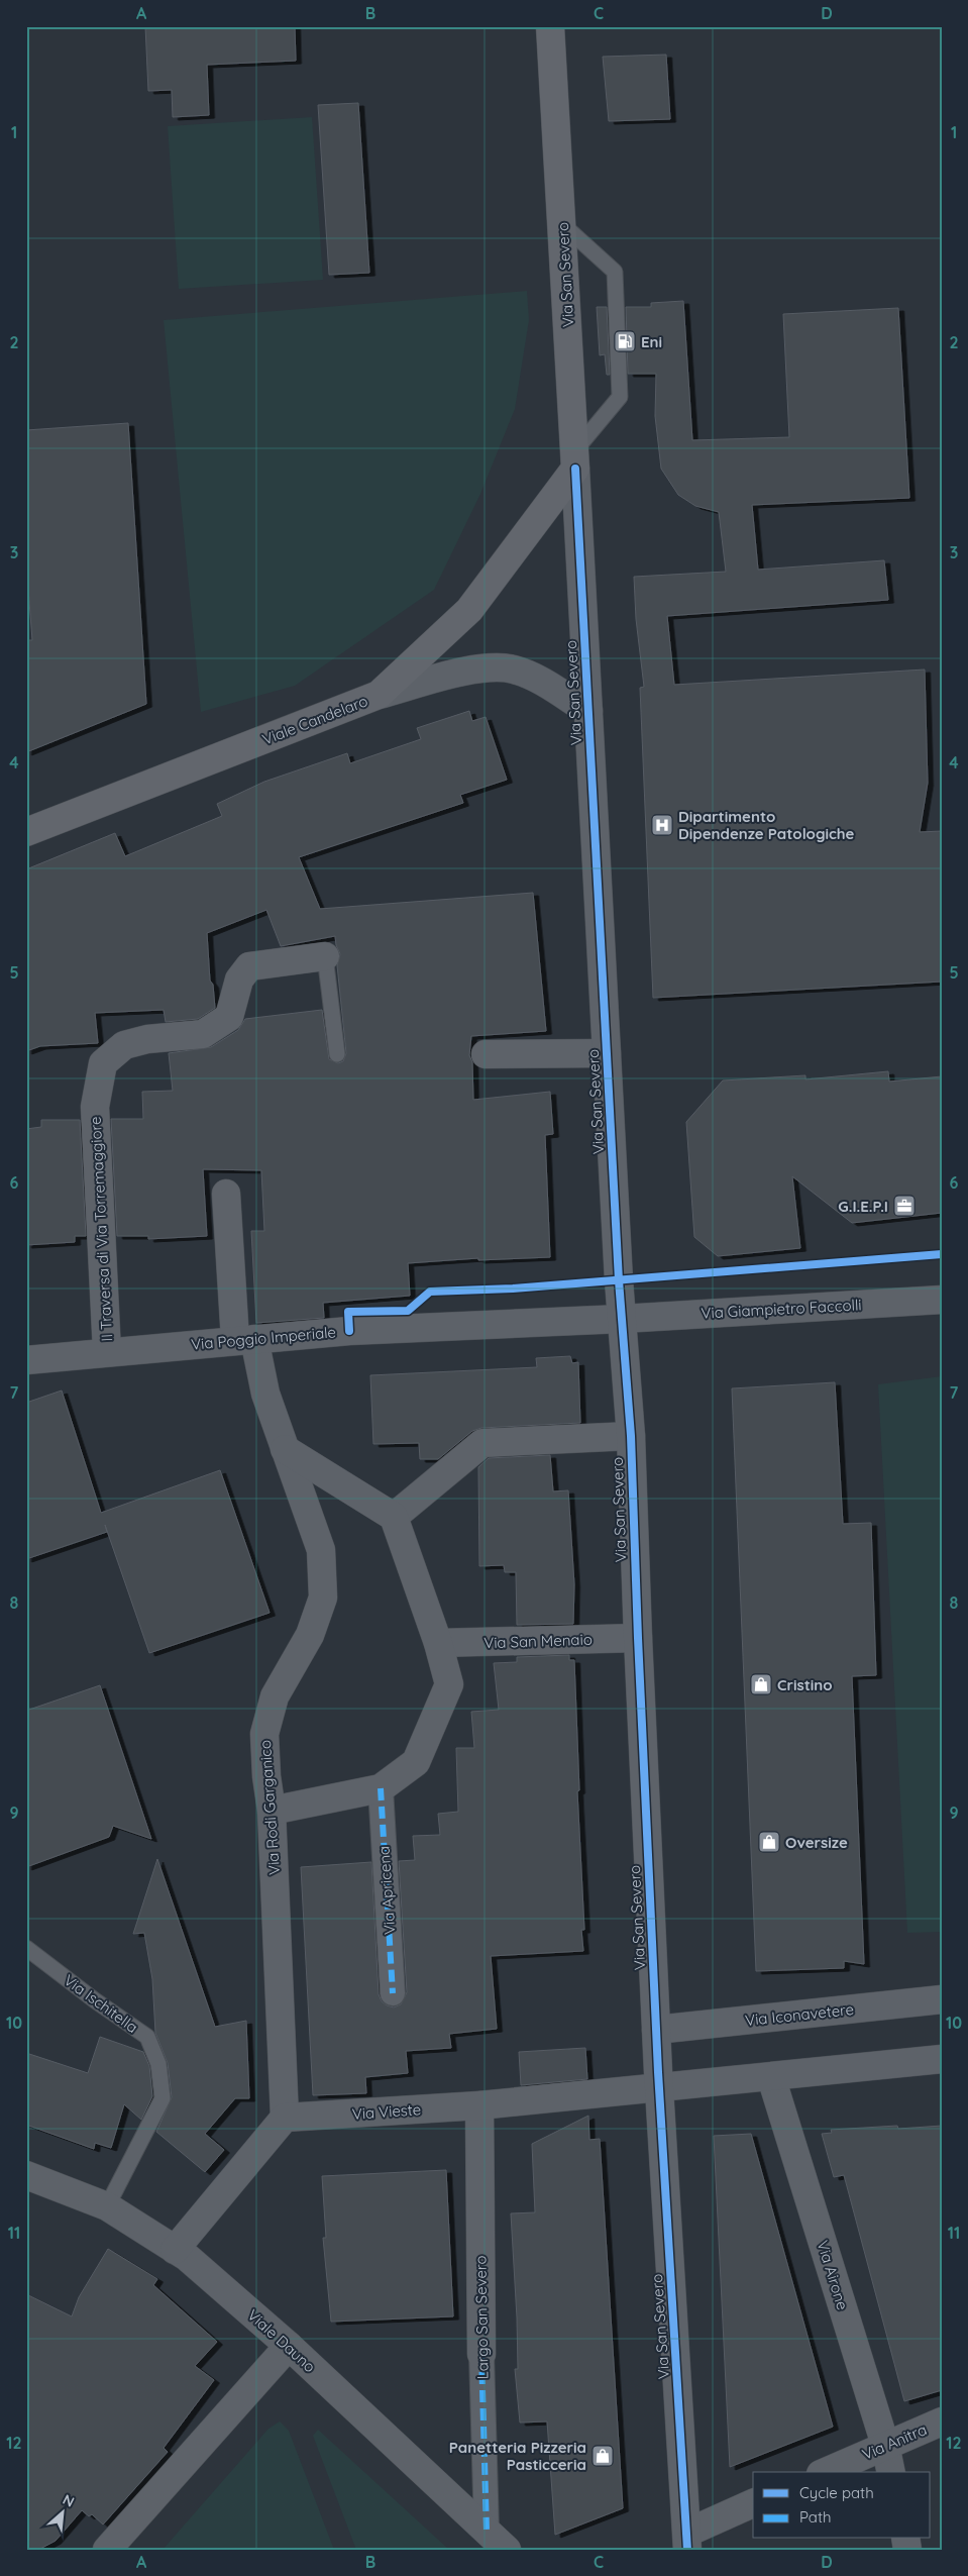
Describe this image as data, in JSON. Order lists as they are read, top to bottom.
{
  "streets": {
    "main road": ["Via San Severo", "Viale Candelaro"],
    "street": [
      "II Traversa di Via Torremaggiore",
      "Via Giampietro Faccolli",
      "Via Poggio Imperiale",
      "Via San Menaio",
      "Via Rodi Garganico",
      "Via Apricena",
      "Via Iconavetere",
      "Via Vieste",
      "Via Airone",
      "Largo San Severo",
      "Viale Dauno",
      "Via Anitra"
    ],
    "lane": ["Via Ischitella"]
  },
  "crossings": [
    ["Via San Severo", "Viale Candelaro"],
    ["Via San Severo", "Via Giampietro Faccolli"],
    ["Via San Severo", "Via Poggio Imperiale"],
    ["Via San Severo", "Via San Menaio"],
    ["Via San Severo", "Via Iconavetere"],
    ["Via San Severo", "Via Vieste"],
    ["II Traversa di Via Torremaggiore", "Via Poggio Imperiale"],
    ["Via Giampietro Faccolli", "Via Poggio Imperiale"],
    ["Via Poggio Imperiale", "Via Rodi Garganico"],
    ["Via Rodi Garganico", "Via Vieste"],
    ["Via Ischitella", "Viale Dauno"],
    ["Via Vieste", "Largo San Severo"],
    ["Via Airone", "Via Anitra"],
    ["Largo San Severo", "Viale Dauno"]
  ],
  "places": {
    "fuel station": ["Eni"],
    "hospital": ["Dipartimento Dipendenze Patologiche"],
    "office": ["G.I.E.P.I"],
    "shop": ["Cristino", "Oversize", "Panetteria Pizzeria Pasticceria"]
  },
  "legend": ["Cycle path", "Path"],
  "north": "top right",
  "grid": {
    "columns": [
      "A",
      "B",
      "C",
      "D"
    ],
    "rows": [
      "1",
      "2",
      "3",
      "4",
      "5",
      "6",
      "7",
      "8",
      "9",
      "10",
      "11",
      "12"
    ]
  }
}
